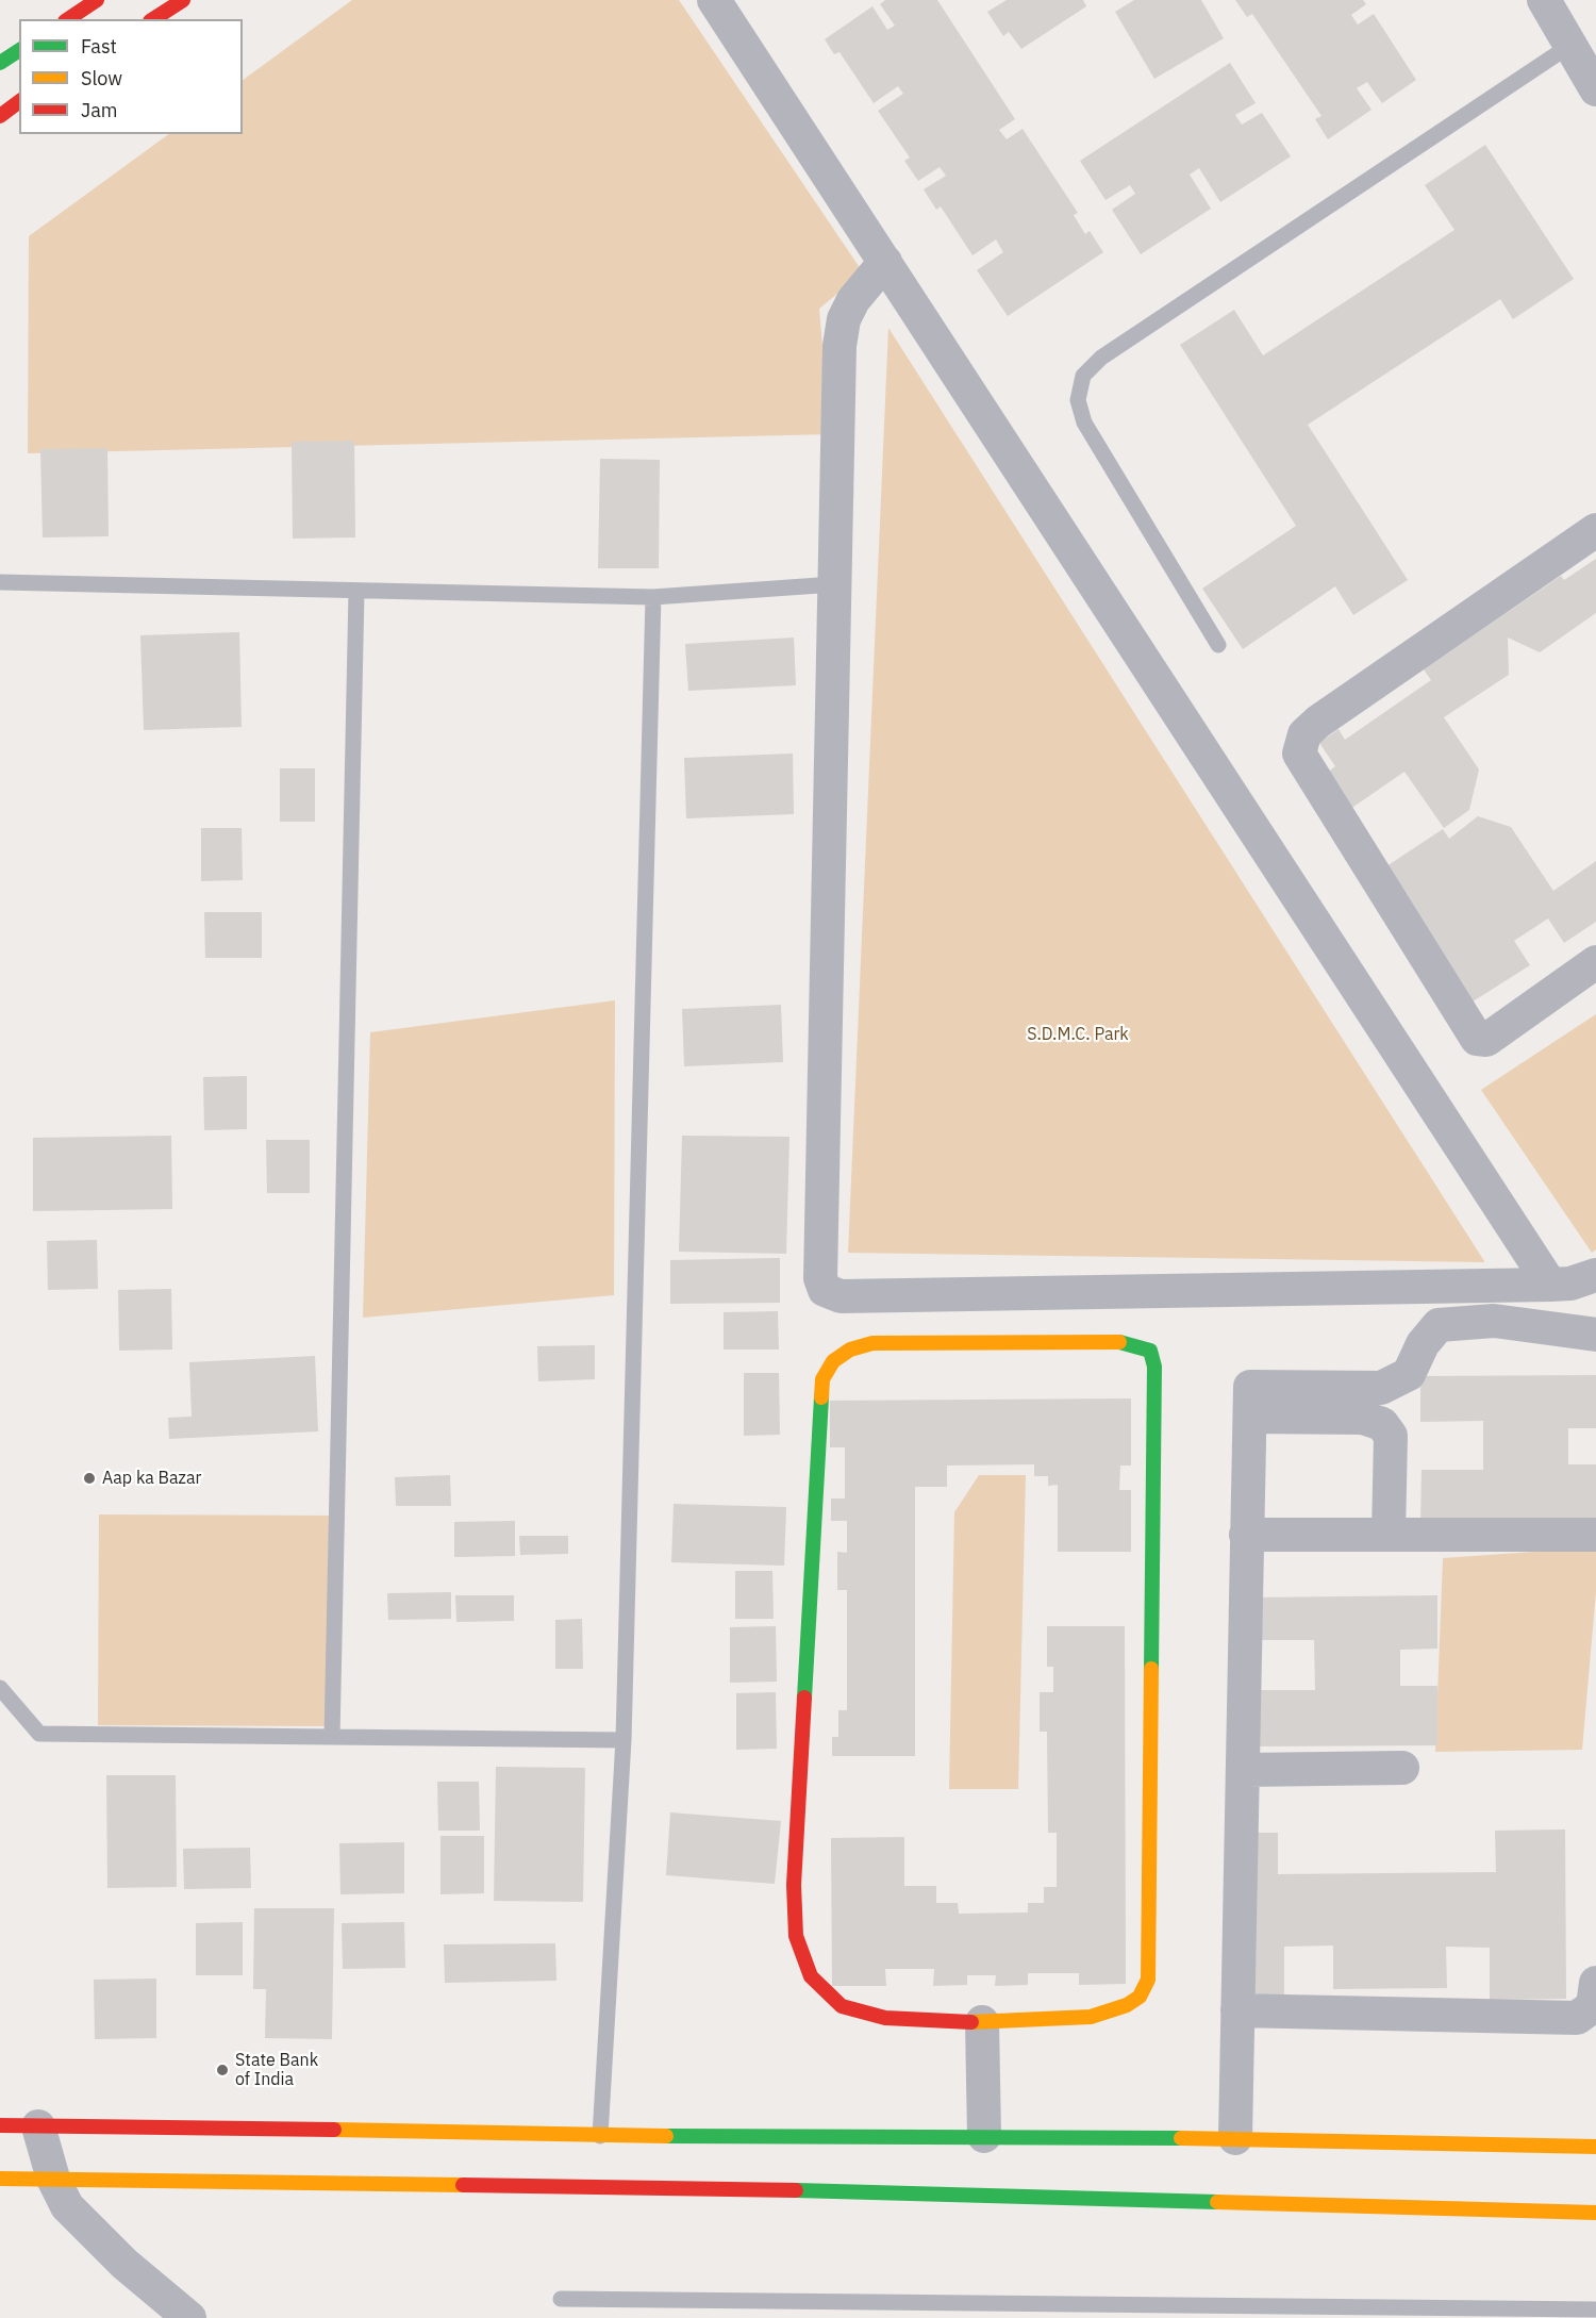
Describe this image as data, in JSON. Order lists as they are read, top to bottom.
{
  "parks": ["S.D.M.C. Park"],
  "places": ["Aap ka Bazar", "State Bank of India"],
  "legend": ["Fast", "Slow", "Jam"]
}
